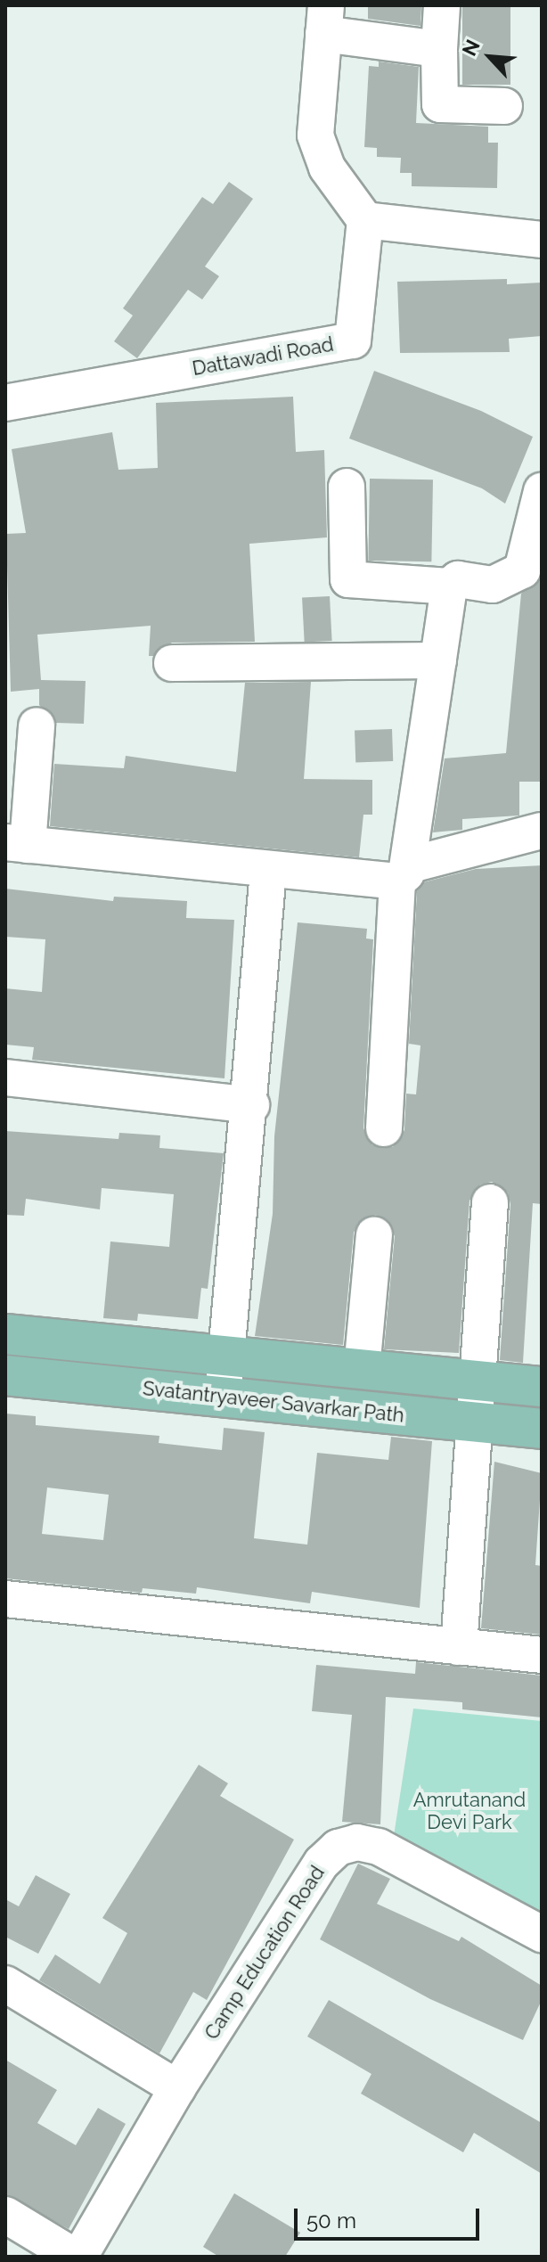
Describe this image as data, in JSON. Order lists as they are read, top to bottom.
{
  "streets": {
    "main road": ["Svatantryaveer Savarkar Path"],
    "street": ["Dattawadi Road", "Camp Education Road"]
  },
  "parks": ["Amrutanand Devi Park"],
  "scale_bar": "50 m",
  "north": "top left"
}
